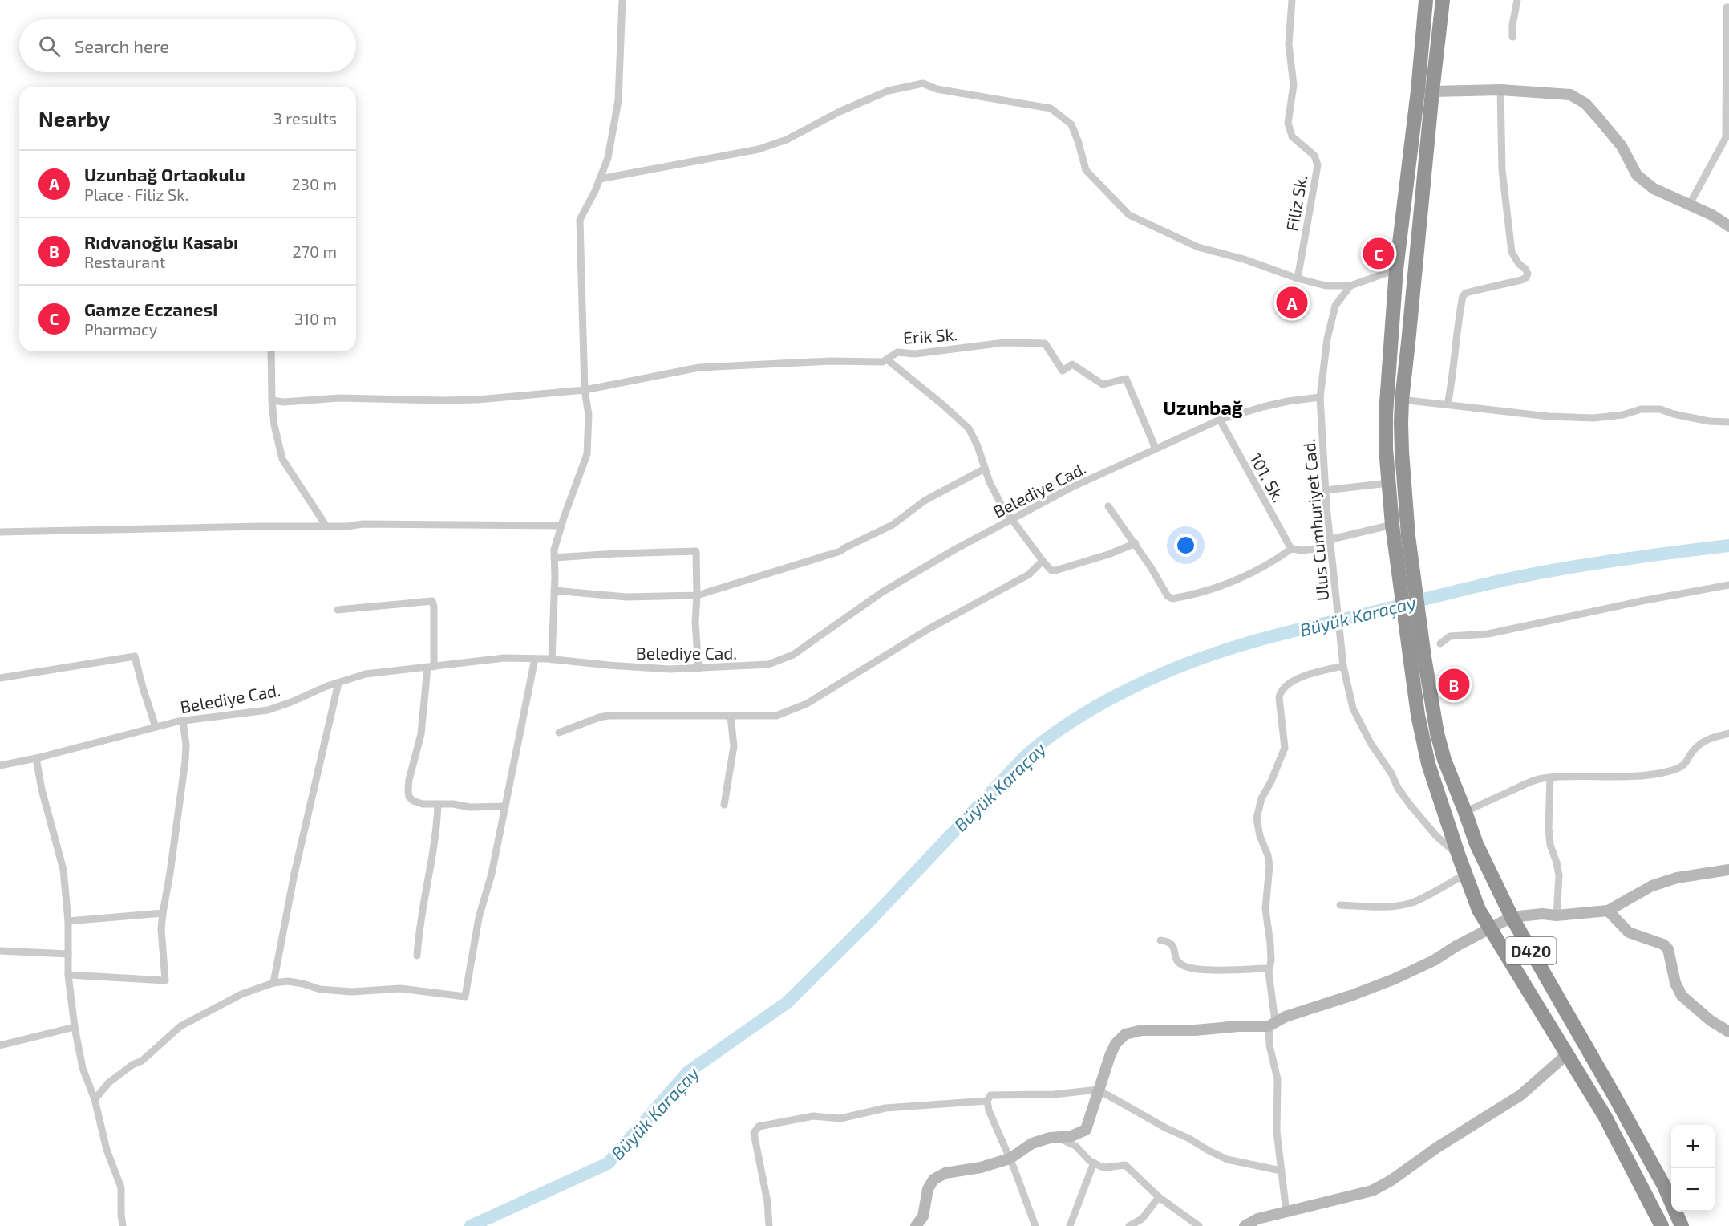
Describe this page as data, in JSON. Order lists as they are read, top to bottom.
{
  "streets": {
    "highway": ["D420"],
    "street": [
      "Filiz Sk.",
      "Erik Sk.",
      "101. Sk.",
      "Belediye Cad.",
      "Ulus Cumhuriyet Cad."
    ]
  },
  "crossings": [
    ["Erik Sk.", "Belediye Cad."],
    ["101. Sk.", "Belediye Cad."],
    ["Belediye Cad.", "Ulus Cumhuriyet Cad."],
    ["Ulus Cumhuriyet Cad.", "D420"]
  ],
  "districts": ["Uzunbağ"],
  "water": ["Büyük Karaçay"],
  "page": {
    "search": "Search here",
    "heading": ["Nearby", "3 results"],
    "list": [
      {
        "mark": "A",
        "name": "Uzunbağ Ortaokulu",
        "note": "Place · Filiz Sk.",
        "value": "230 m"
      },
      {
        "mark": "B",
        "name": "Rıdvanoğlu Kasabı",
        "note": "Restaurant",
        "value": "270 m"
      },
      {
        "mark": "C",
        "name": "Gamze Eczanesi",
        "note": "Pharmacy",
        "value": "310 m"
      }
    ],
    "pins": ["C", "A", "B"],
    "map_buttons": ["+", "−"]
  }
}
